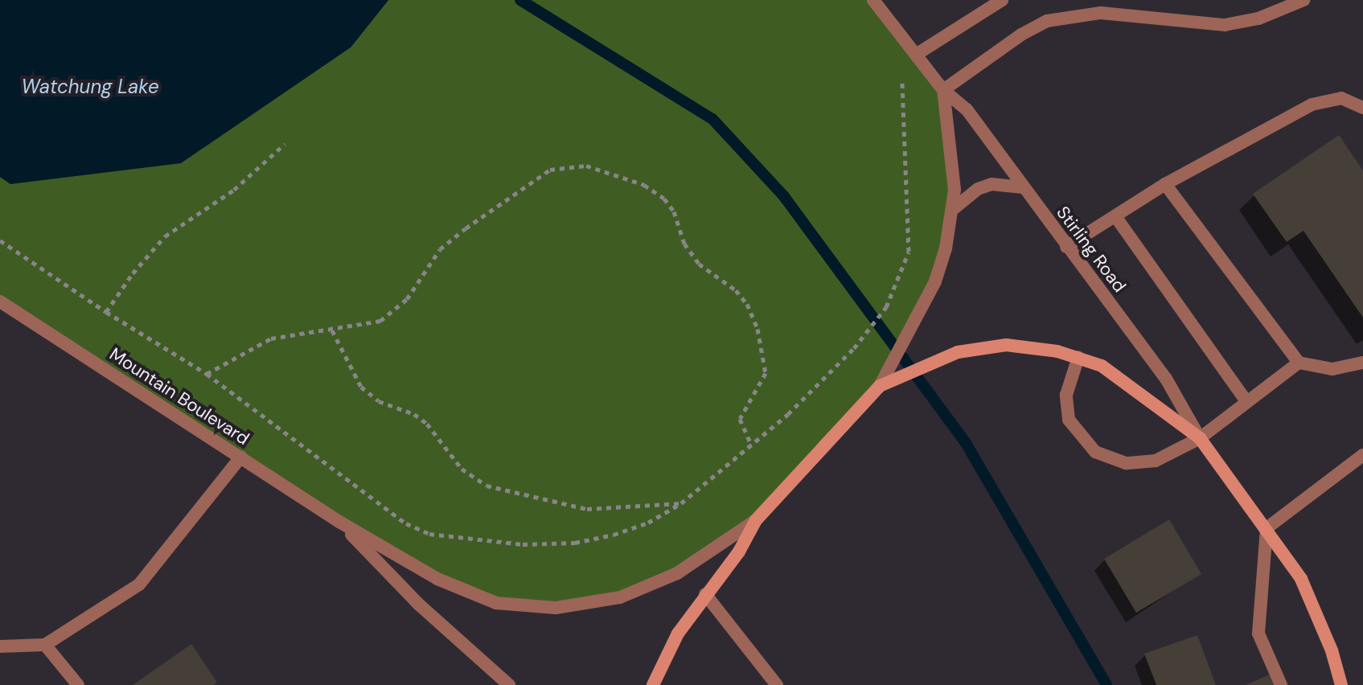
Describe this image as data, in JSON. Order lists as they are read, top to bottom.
{
  "streets": {
    "street": ["Stirling Road", "Mountain Boulevard"]
  },
  "water": ["Watchung Lake"]
}
